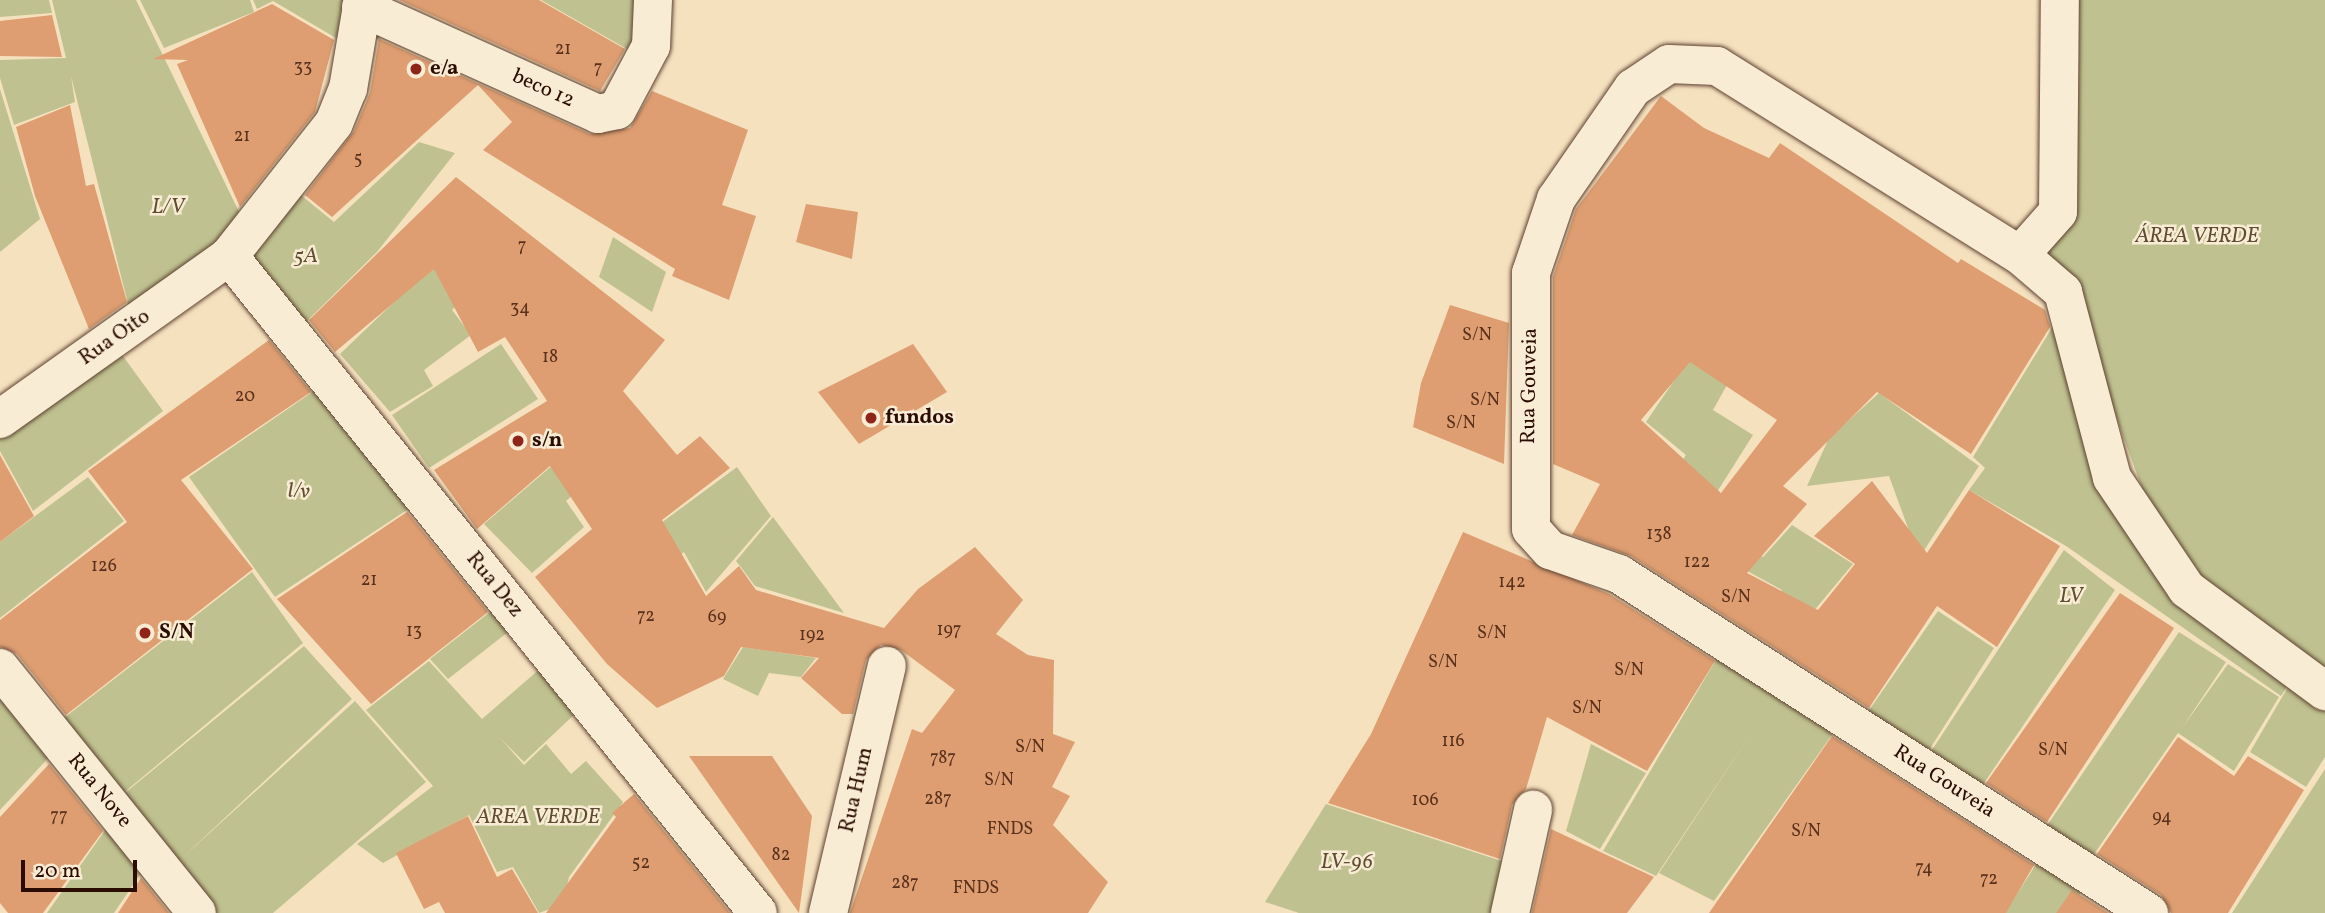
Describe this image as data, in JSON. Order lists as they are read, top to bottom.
{
  "streets": {
    "street": [
      "beco 12",
      "Rua Oito",
      "Rua Gouveia",
      "Rua Dez",
      "Rua Hum",
      "Rua Nove"
    ]
  },
  "crossings": [
    ["beco 12", "Rua Oito"],
    ["Rua Oito", "Rua Dez"]
  ],
  "parks": [
    "L/V",
    "ÁREA VERDE",
    "5A",
    "l/v",
    "LV",
    "AREA VERDE",
    "LV-96"
  ],
  "places": [
    "e/a",
    "fundos",
    "s/n",
    "S/N"
  ],
  "house_numbers": [
    "21",
    "33",
    "7",
    "21",
    "5",
    "7",
    "34",
    "S/N",
    "18",
    "20",
    "S/N",
    "S/N",
    "138",
    "122",
    "126",
    "21",
    "142",
    "S/N",
    "72",
    "69",
    "197",
    "13",
    "S/N",
    "192",
    "S/N",
    "S/N",
    "S/N",
    "116",
    "S/N",
    "S/N",
    "787",
    "S/N",
    "287",
    "106",
    "77",
    "94",
    "FNDS",
    "S/N",
    "82",
    "52",
    "74",
    "72",
    "287",
    "FNDS"
  ],
  "scale_bar": "20 m"
}
